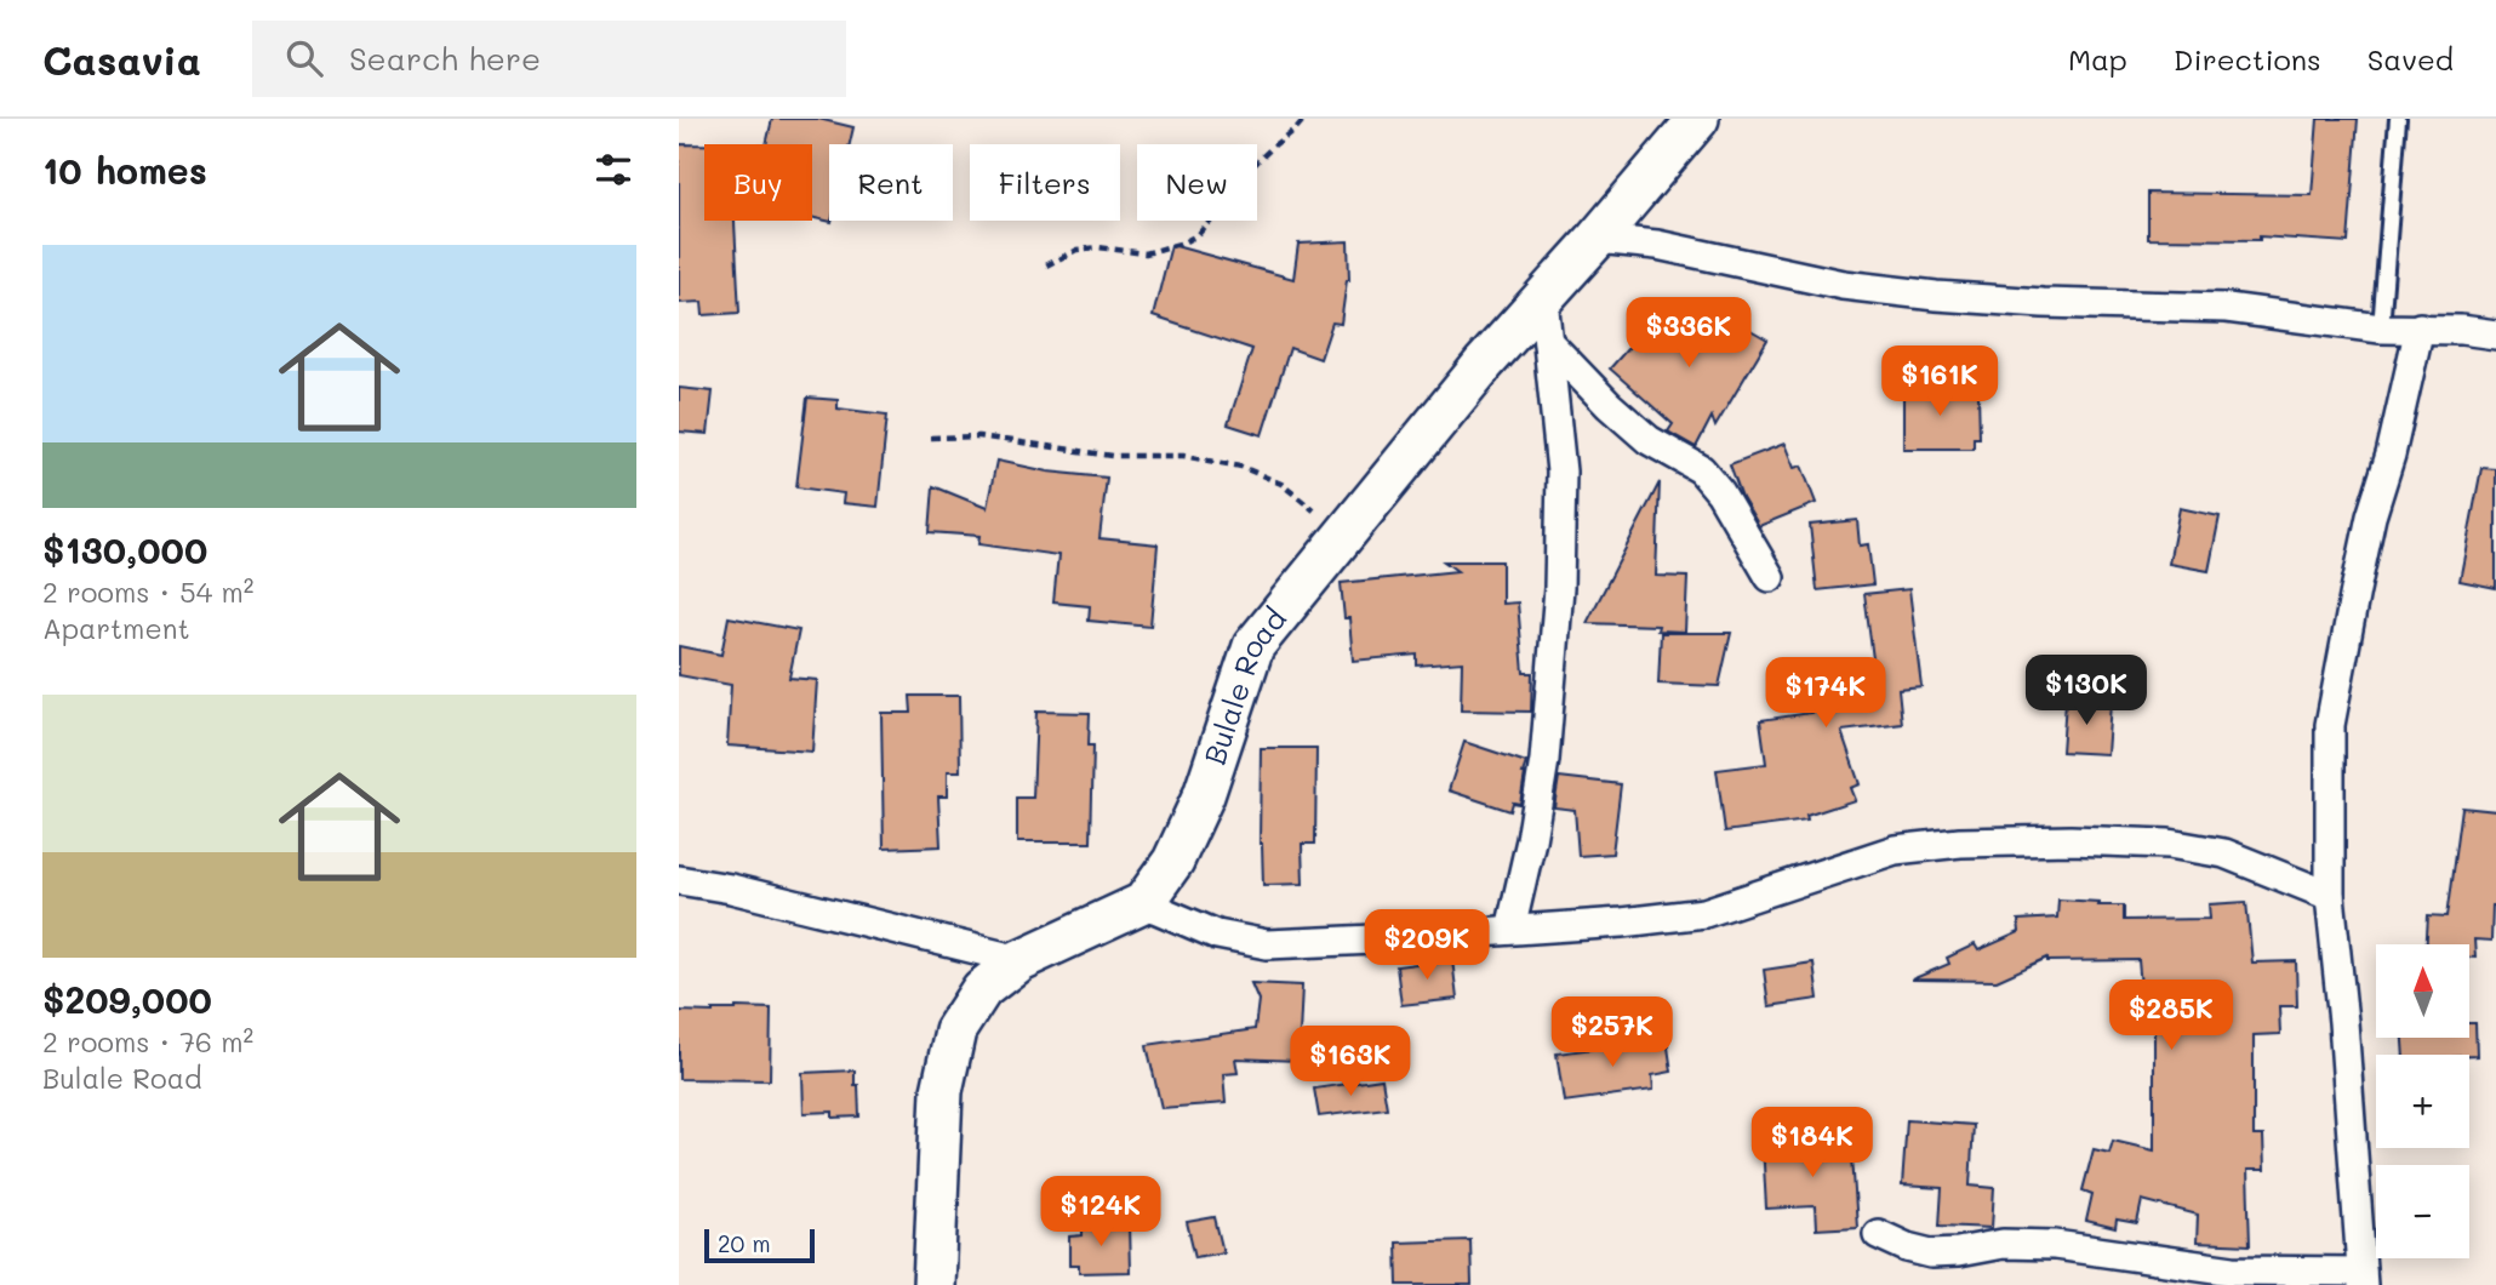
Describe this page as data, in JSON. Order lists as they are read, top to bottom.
{
  "streets": {
    "street": ["Bulale Road"]
  },
  "scale_bar": "20 m",
  "north": "top",
  "page": {
    "header": "Casavia",
    "search": "Search here",
    "nav": ["Map", "Directions", "Saved"],
    "heading": "10 homes",
    "chip": [
      "Buy",
      "Rent",
      "Filters",
      "New"
    ],
    "list": [
      {
        "name": "$130,000",
        "note": "2 rooms · 54 m² · Apartment"
      },
      {
        "name": "$209,000",
        "note": "2 rooms · 76 m² · Bulale Road"
      }
    ],
    "price": [
      "$336K",
      "$161K",
      "$130K",
      "$174K",
      "$209K",
      "$285K",
      "$257K",
      "$163K",
      "$184K",
      "$124K"
    ],
    "map_buttons": ["+", "−"],
    "scale": "20 m"
  }
}
